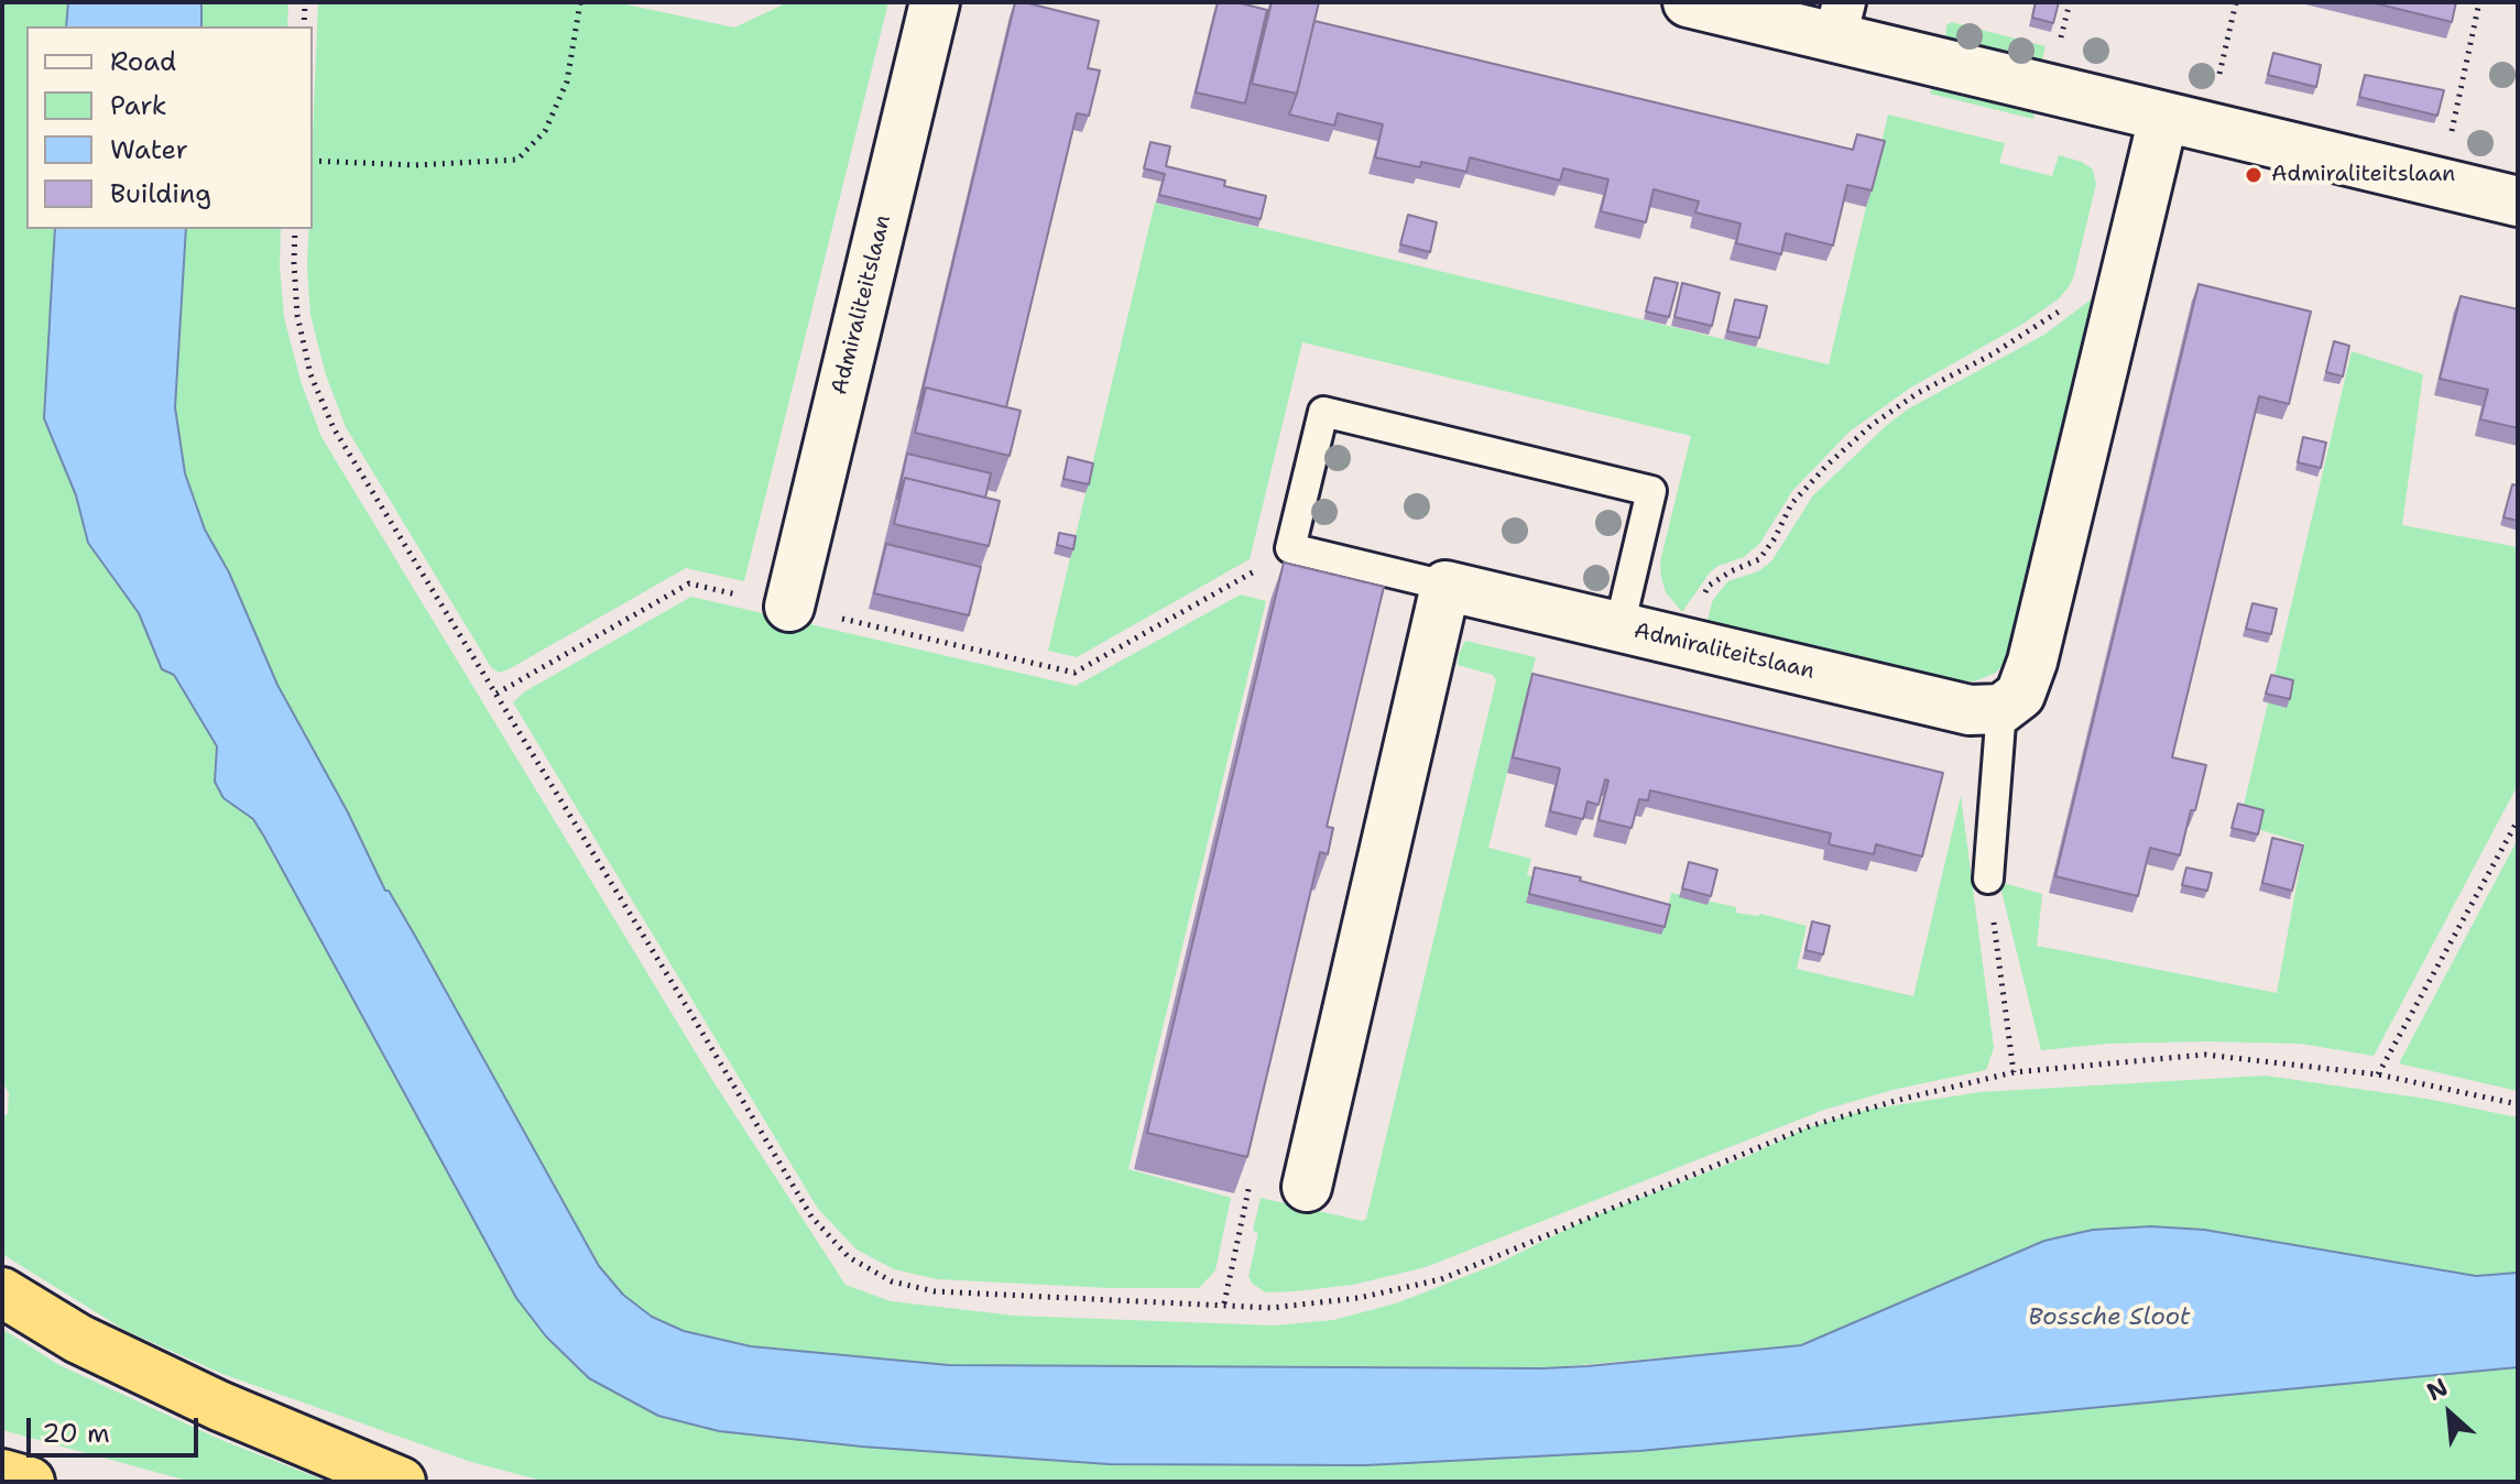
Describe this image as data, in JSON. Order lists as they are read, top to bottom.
{
  "streets": {
    "street": ["Admiraliteitslaan"]
  },
  "water": ["Bossche Sloot"],
  "places": ["Admiraliteitslaan"],
  "legend": [
    "Road",
    "Park",
    "Water",
    "Building"
  ],
  "scale_bar": "20 m",
  "north": "top left"
}
